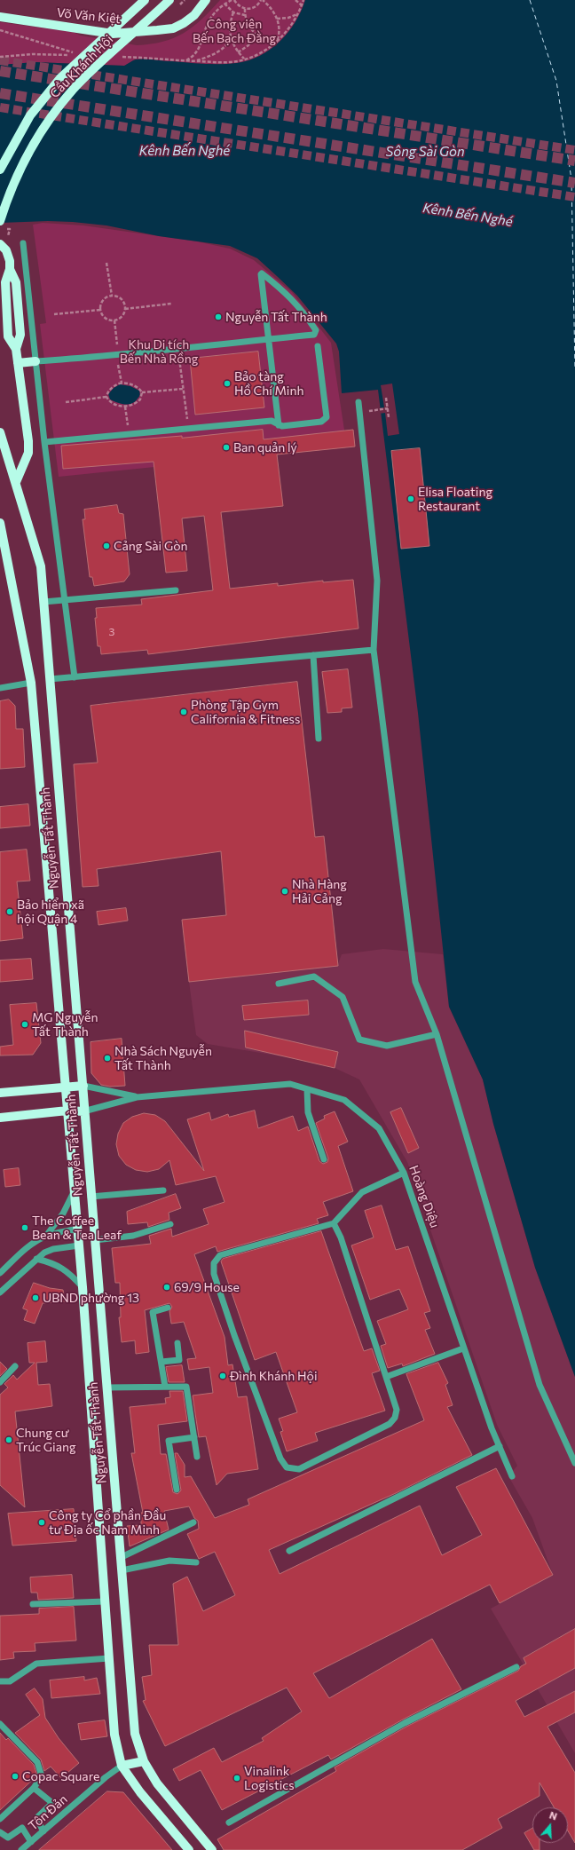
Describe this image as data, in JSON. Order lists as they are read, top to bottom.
{
  "streets": {
    "main road": ["Võ Văn Kiệt", "Cầu Khánh Hội", "Nguyễn Tất Thành"],
    "street": ["Hoàng Diệu", "Tôn Đản"]
  },
  "crossings": [
    ["Nguyễn Tất Thành", "Hoàng Diệu"],
    ["Nguyễn Tất Thành", "Tôn Đản"]
  ],
  "water": ["Kênh Bến Nghé", "Sông Sài Gòn"],
  "parks": ["Công viên Bến Bạch Đằng", "Khu Di tích Bến Nhà Rồng"],
  "places": [
    "Nguyễn Tất Thành",
    "Bảo tàng Hồ Chí Minh",
    "Ban quản lý",
    "Elisa Floating Restaurant",
    "Cảng Sài Gòn",
    "Phòng Tập Gym California & Fitness",
    "Nhà Hàng Hải Cảng",
    "Bảo hiểm xã hội Quận 4",
    "MG Nguyễn Tất Thành",
    "Nhà Sách Nguyễn Tất Thành",
    "The Coffee Bean & Tea Leaf",
    "69/9 House",
    "UBND phường 13",
    "Đình Khánh Hội",
    "Chung cư Trúc Giang",
    "Công ty Cổ phần Đầu tư Địa ốc Nam Minh",
    "Copac Square",
    "Vinalink Logistics"
  ],
  "house_numbers": ["3"],
  "north": "top"
}
